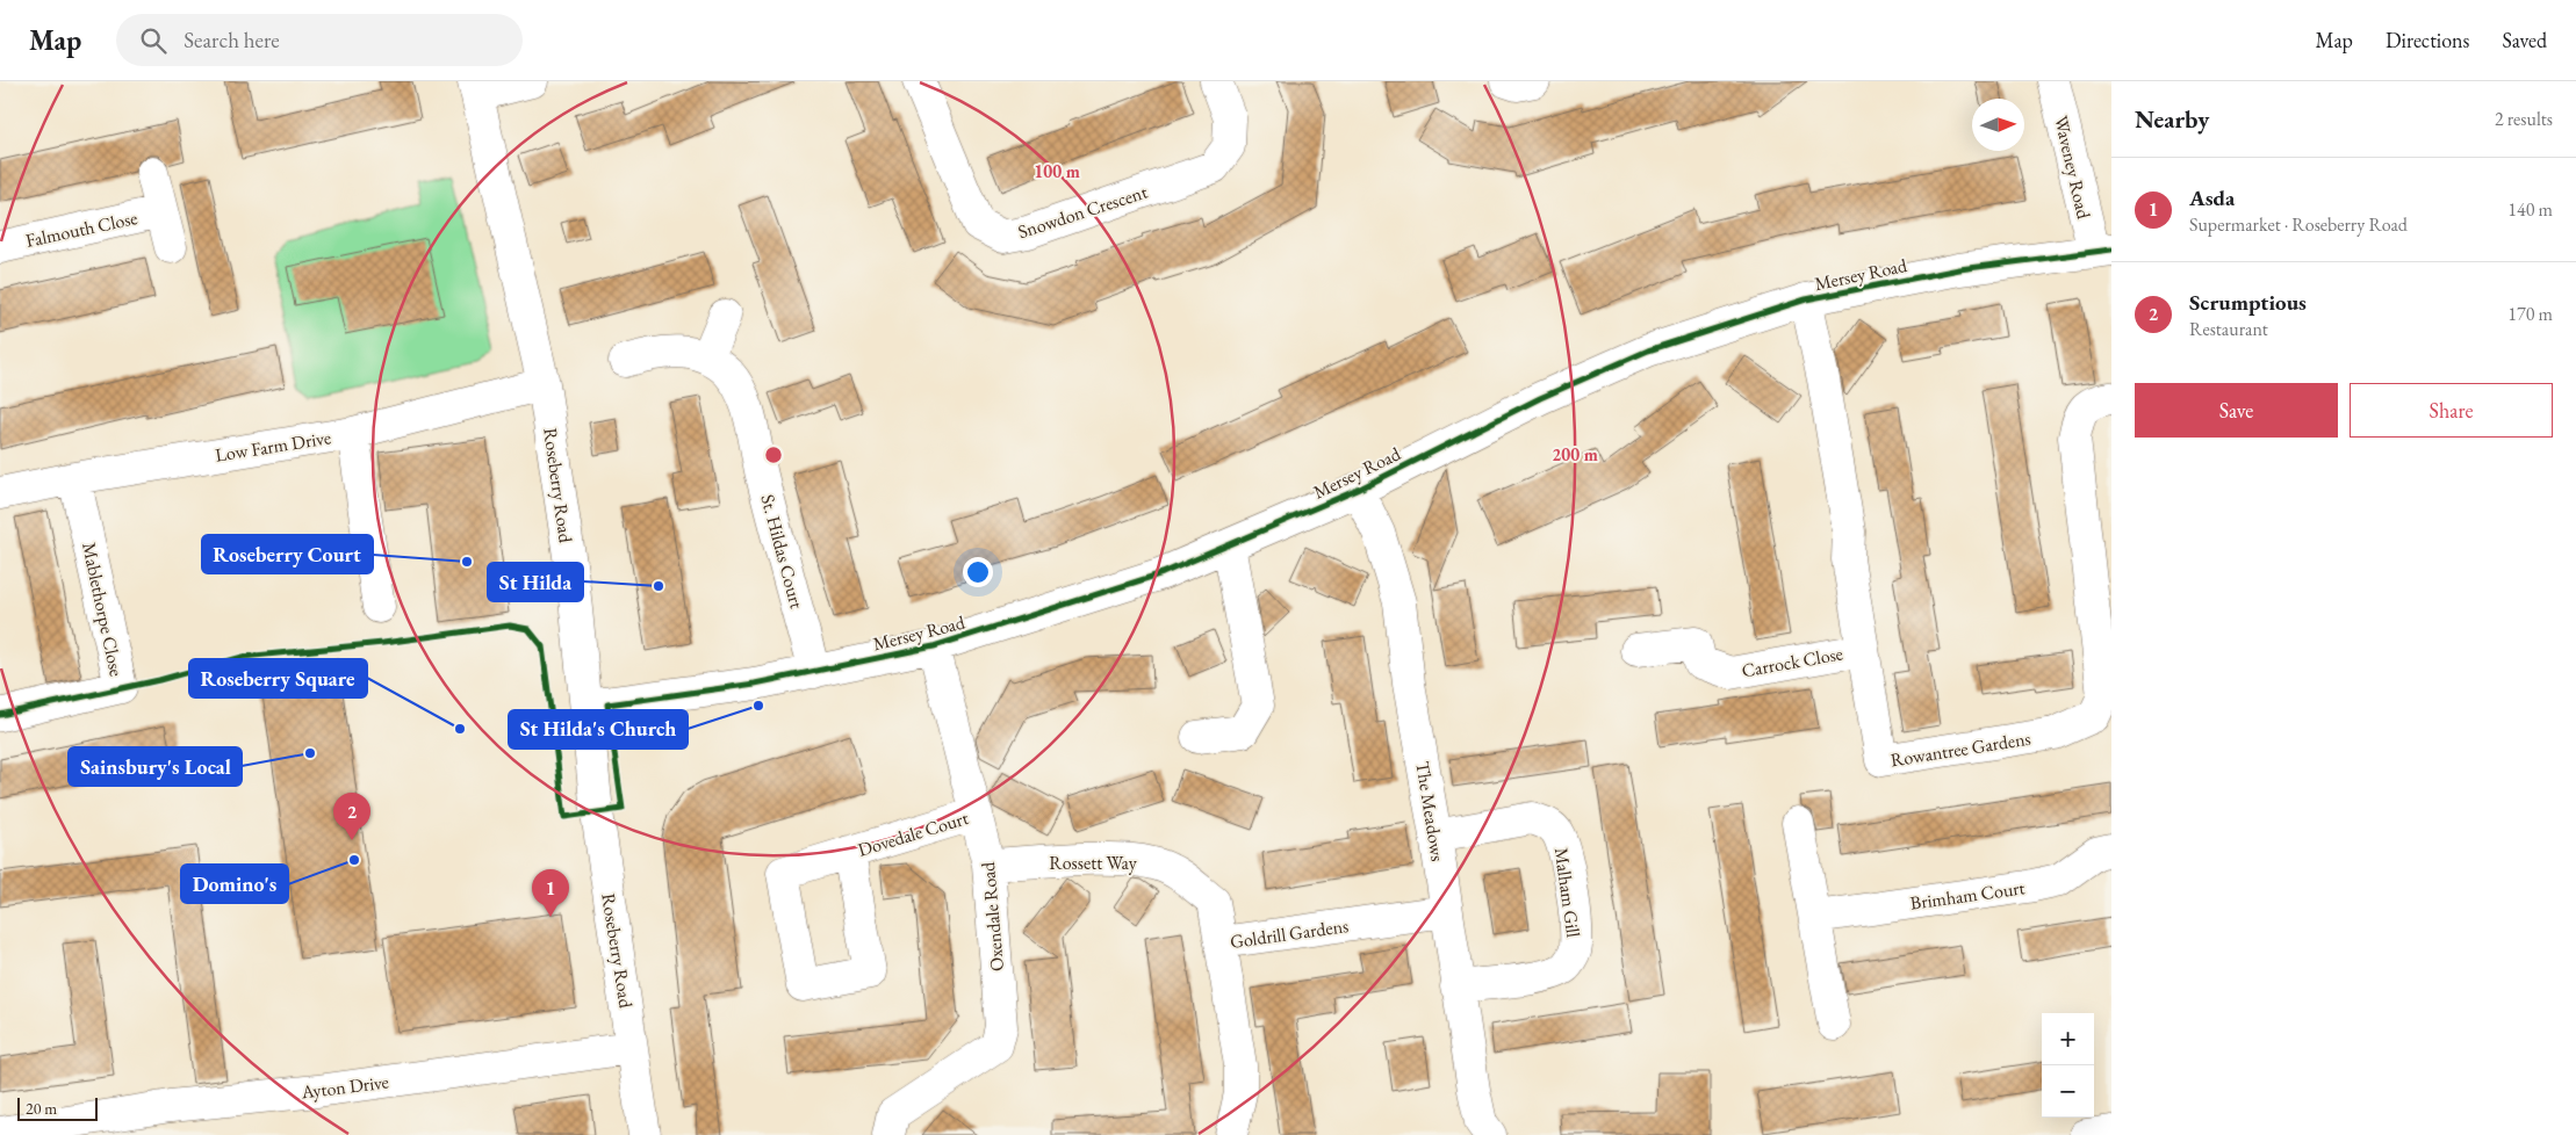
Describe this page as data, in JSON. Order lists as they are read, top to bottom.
{
  "streets": {
    "street": [
      "Waveney Road",
      "Snowdon Crescent",
      "Falmouth Close",
      "Mersey Road",
      "Low Farm Drive",
      "Roseberry Road",
      "St. Hildas Court",
      "Mablethorpe Close",
      "Carrock Close",
      "Rowantree Gardens",
      "The Meadows",
      "Dovedale Court",
      "Rossett Way",
      "Malham Gill",
      "Brimham Court",
      "Oxendale Road",
      "Goldrill Gardens",
      "Ayton Drive"
    ]
  },
  "crossings": [
    ["Waveney Road", "Mersey Road"],
    ["Mersey Road", "Roseberry Road"],
    ["Mersey Road", "St. Hildas Court"],
    ["Mersey Road", "Rowantree Gardens"],
    ["Mersey Road", "The Meadows"],
    ["Mersey Road", "Oxendale Road"],
    ["Low Farm Drive", "Roseberry Road"],
    ["Low Farm Drive", "Mablethorpe Close"],
    ["Roseberry Road", "Ayton Drive"],
    ["Carrock Close", "Rowantree Gardens"],
    ["The Meadows", "Malham Gill"],
    ["The Meadows", "Goldrill Gardens"],
    ["Dovedale Court", "Oxendale Road"],
    ["Rossett Way", "Oxendale Road"],
    ["Rossett Way", "Goldrill Gardens"]
  ],
  "places": [
    "Roseberry Court",
    "St Hilda",
    "St Hilda's Church",
    "Roseberry Square",
    "Sainsbury's Local",
    "Domino's"
  ],
  "scale_bar": "20 m",
  "north": "right",
  "page": {
    "header": "Map",
    "search": "Search here",
    "nav": ["Map", "Directions", "Saved"],
    "heading": ["Nearby", "2 results"],
    "list": [
      {
        "mark": "1",
        "name": "Asda",
        "note": "Supermarket · Roseberry Road",
        "value": "140 m"
      },
      {
        "mark": "2",
        "name": "Scrumptious",
        "note": "Restaurant",
        "value": "170 m"
      }
    ],
    "buttons": ["Save", "Share"],
    "pins": ["2", "1"],
    "map_buttons": ["+", "−"],
    "scale": "20 m"
  },
  "rings": ["100 m", "200 m"]
}
